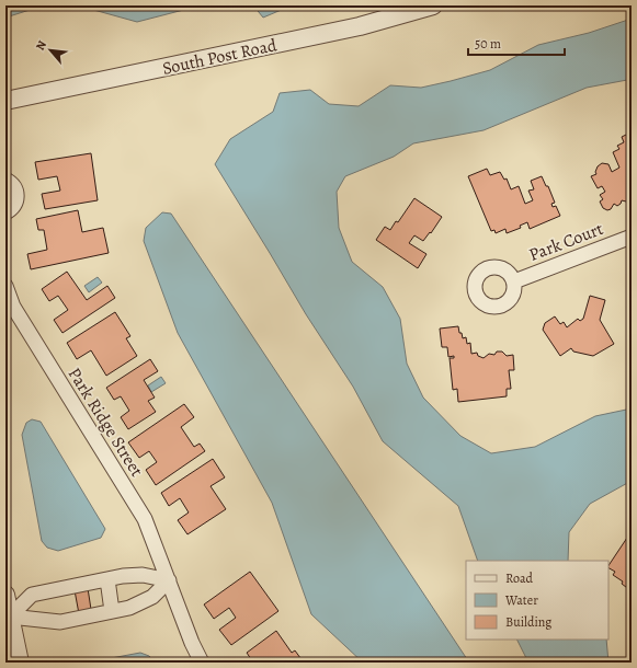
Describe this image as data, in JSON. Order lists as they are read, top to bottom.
{
  "streets": {
    "street": ["South Post Road", "Park Court", "Park Ridge Street"]
  },
  "legend": ["Road", "Water", "Building"],
  "scale_bar": "50 m",
  "north": "top left"
}
